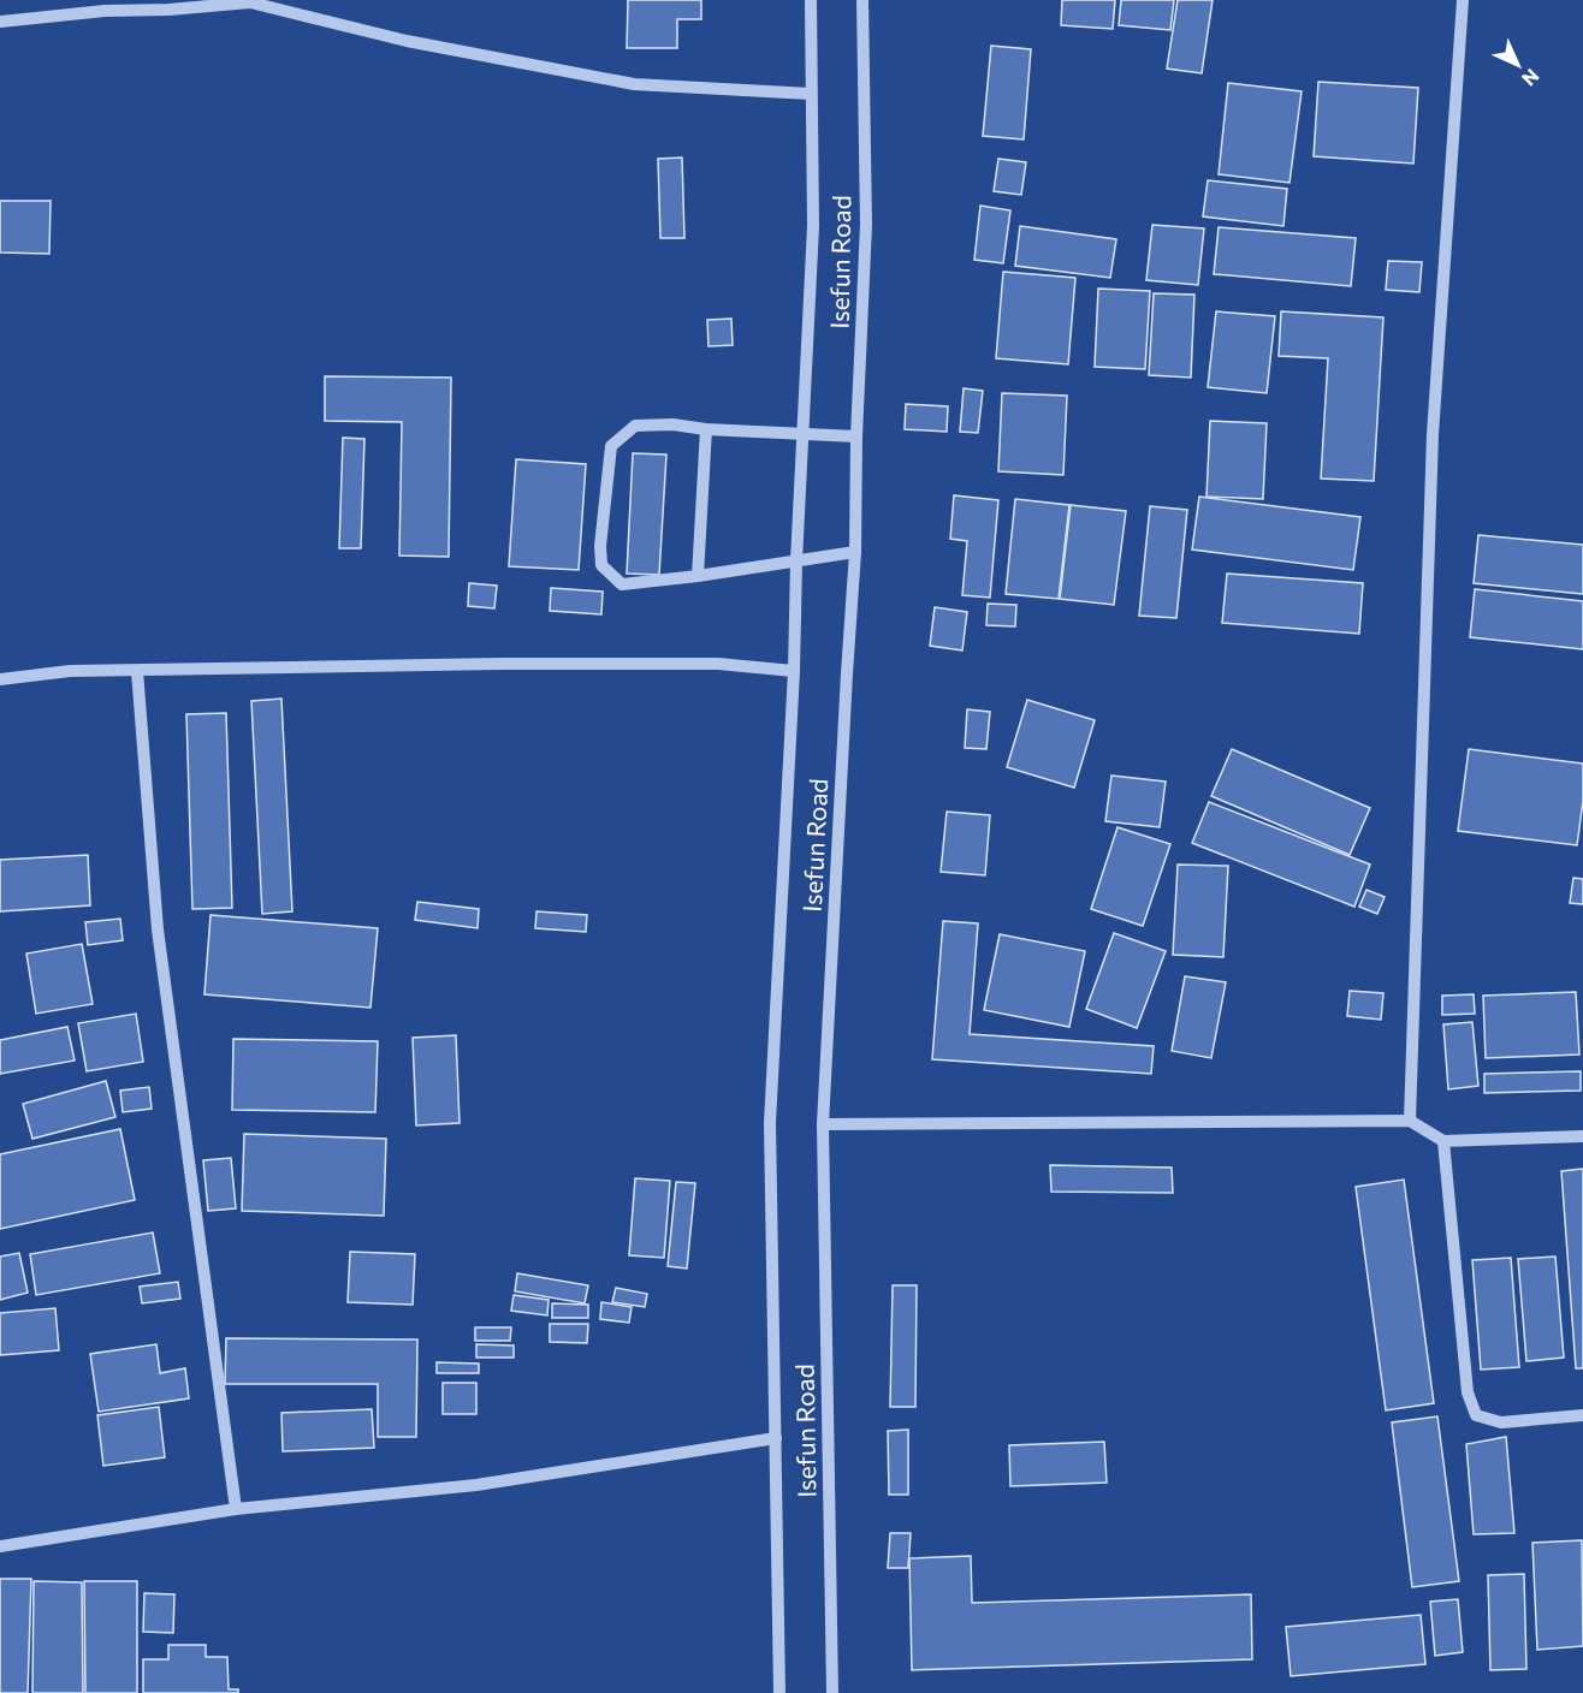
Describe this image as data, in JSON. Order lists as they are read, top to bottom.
{
  "streets": {
    "street": ["Isefun Road"]
  },
  "north": "bottom right"
}
